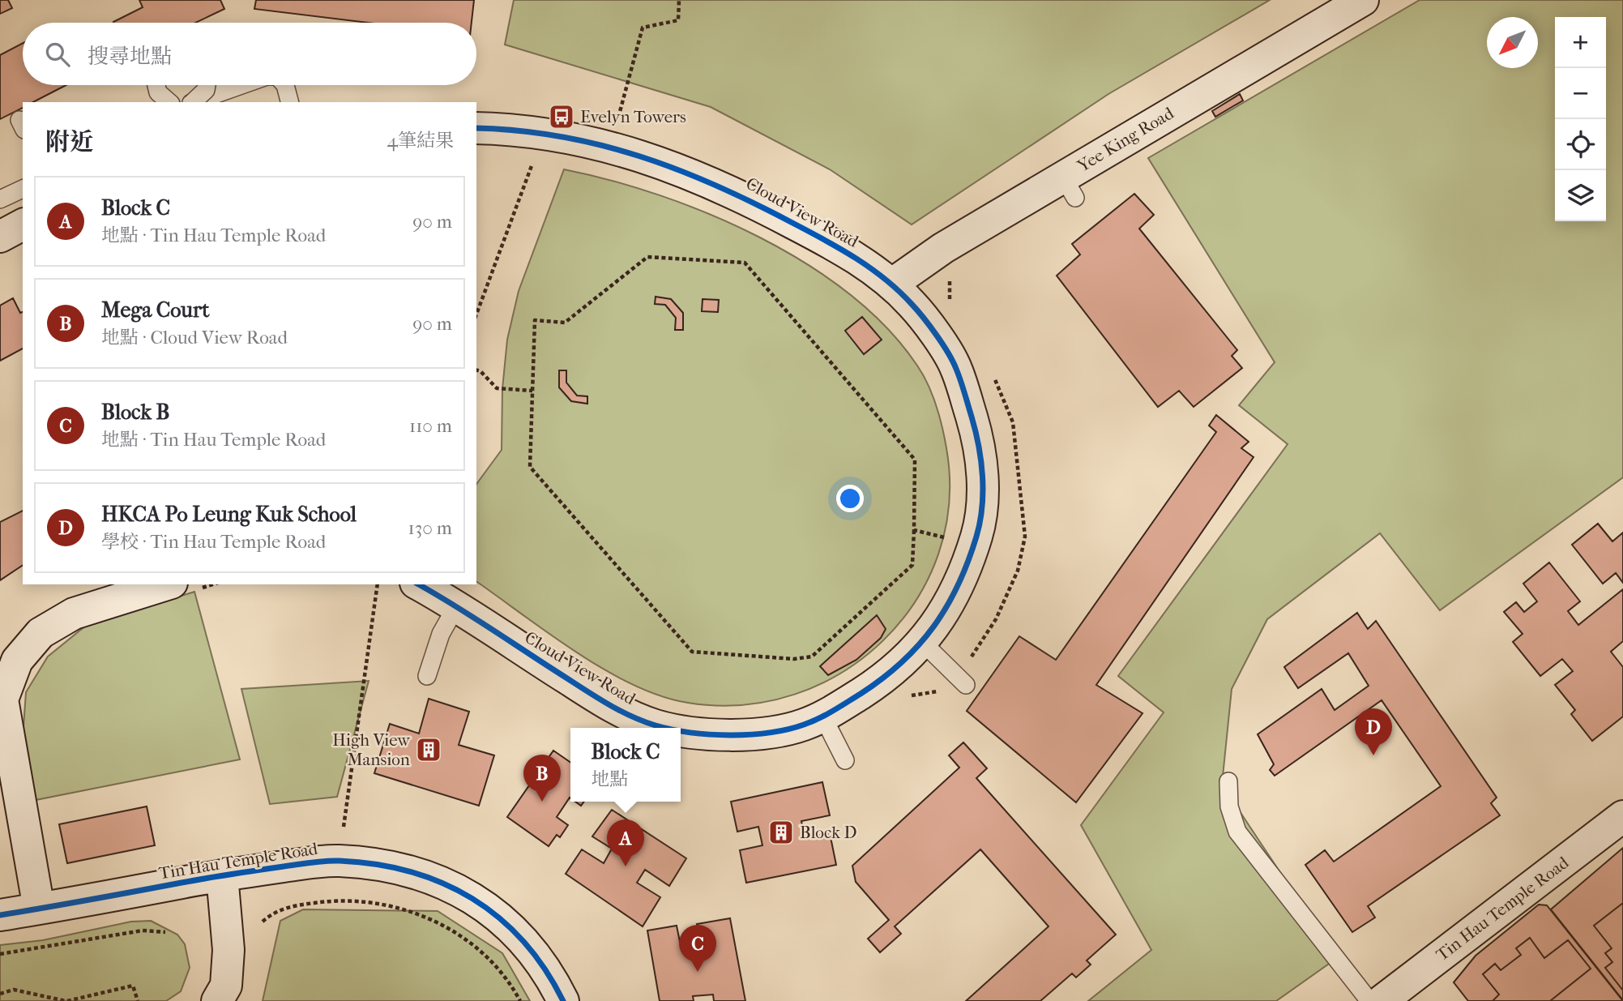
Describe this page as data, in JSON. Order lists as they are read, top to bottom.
{
  "streets": {
    "street": ["Yee King Road", "Cloud View Road", "Tin Hau Temple Road"]
  },
  "crossings": [
    ["Yee King Road", "Cloud View Road"]
  ],
  "places": {
    "bus stop": ["Evelyn Towers"],
    "building": ["High View Mansion", "Block D"]
  },
  "north": "bottom left",
  "page": {
    "map_buttons": ["+", "−"],
    "search": "搜尋地點",
    "heading": ["附近", "4筆結果"],
    "list": [
      {
        "mark": "A",
        "name": "Block C",
        "note": "地點 · Tin Hau Temple Road",
        "value": "90 m"
      },
      {
        "mark": "B",
        "name": "Mega Court",
        "note": "地點 · Cloud View Road",
        "value": "90 m"
      },
      {
        "mark": "C",
        "name": "Block B",
        "note": "地點 · Tin Hau Temple Road",
        "value": "110 m"
      },
      {
        "mark": "D",
        "name": "HKCA Po Leung Kuk School",
        "note": "學校 · Tin Hau Temple Road",
        "value": "130 m"
      }
    ],
    "pins": [
      "D",
      "B",
      "A",
      "C"
    ],
    "popup": ["Block C", "地點"]
  }
}
